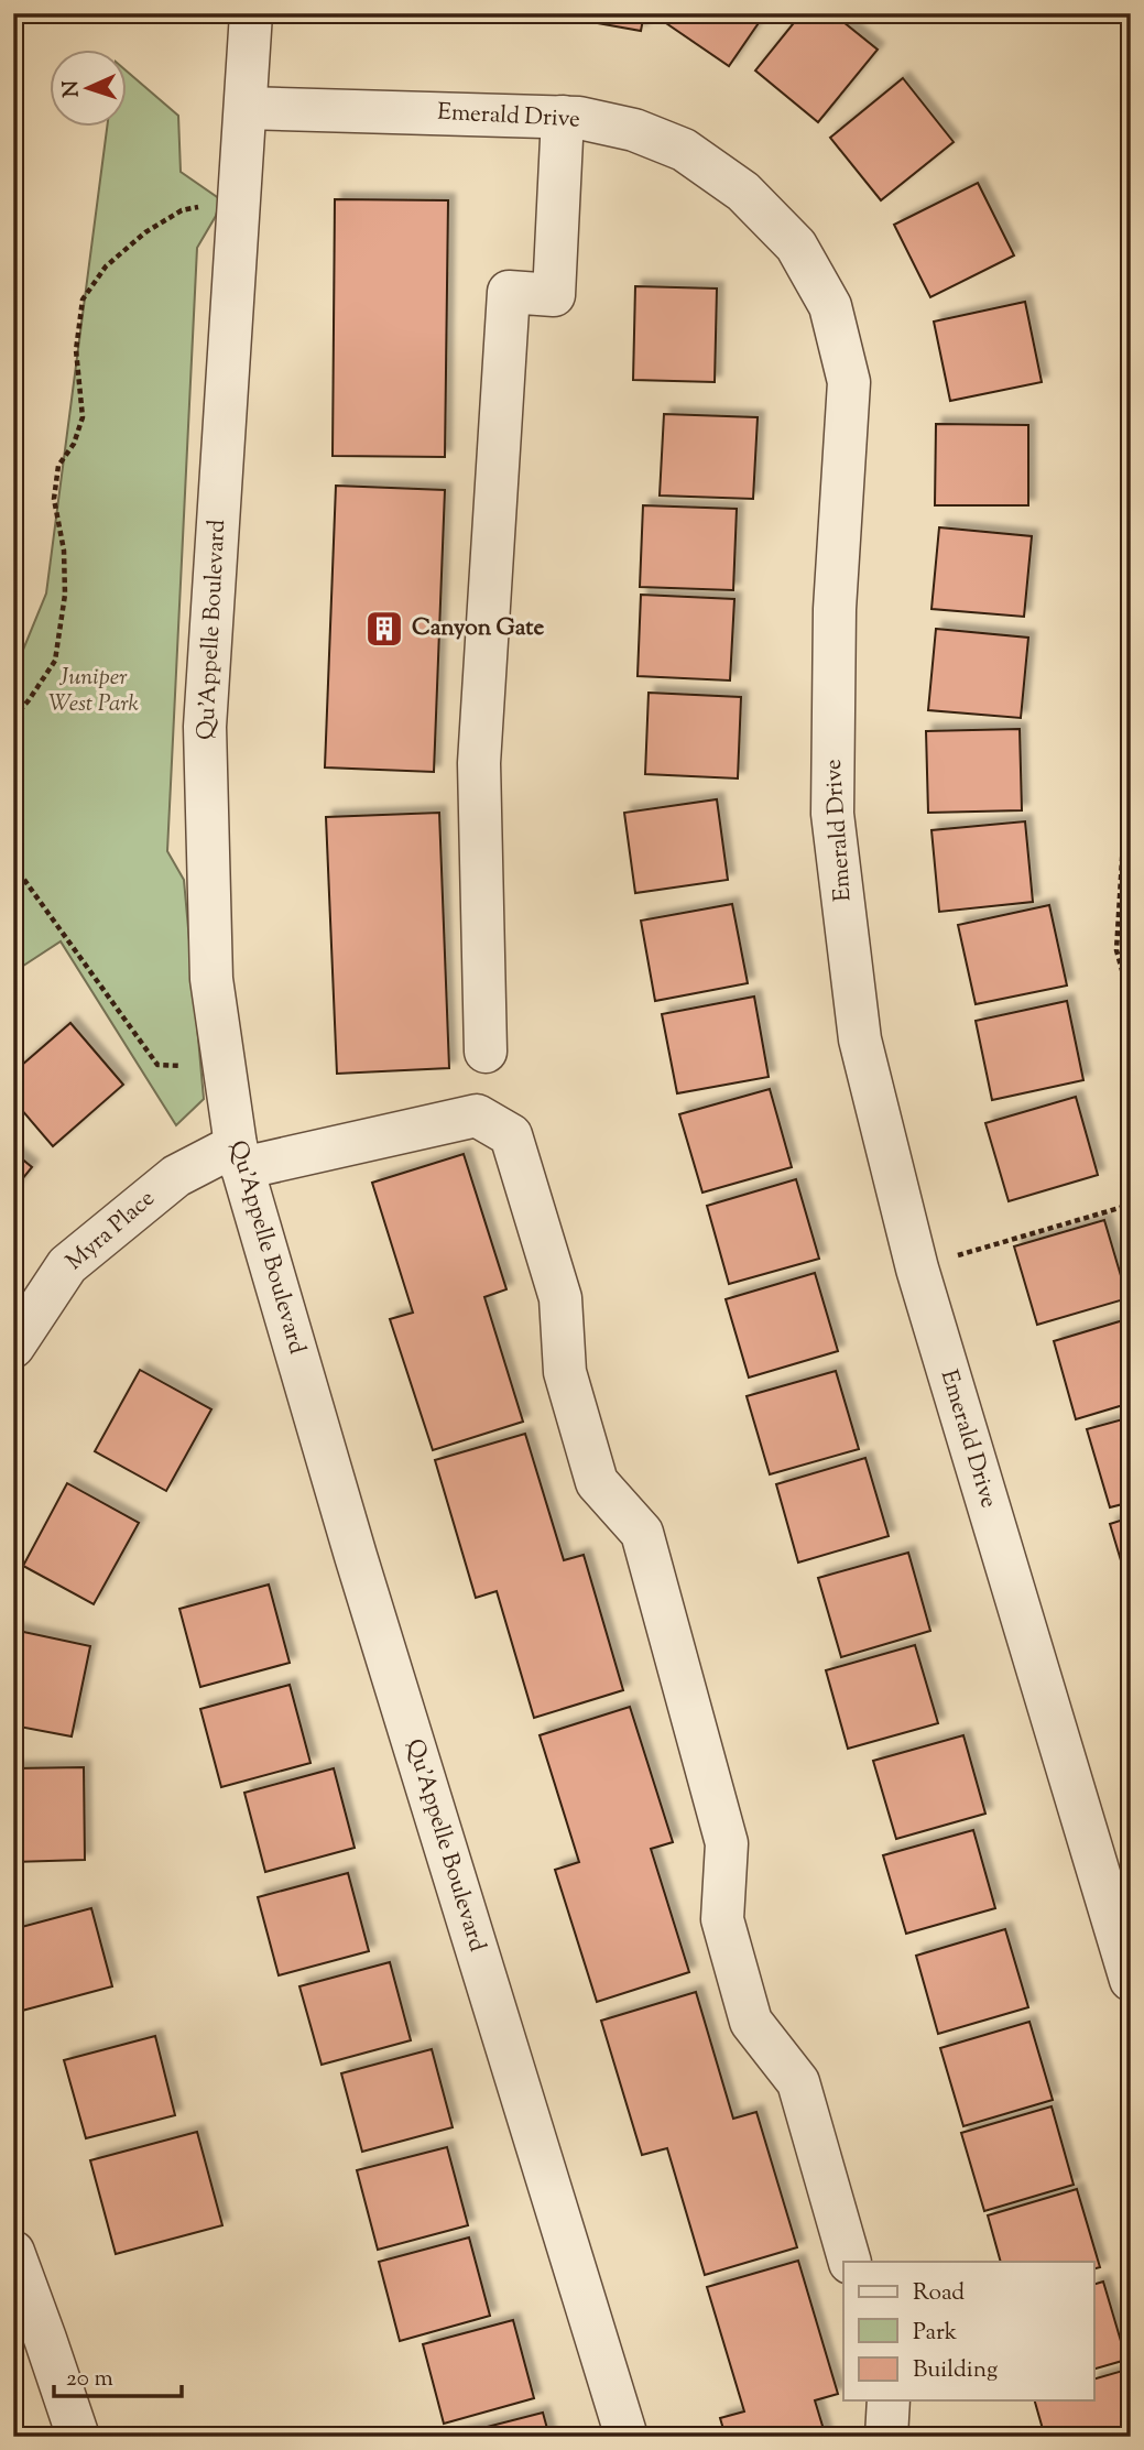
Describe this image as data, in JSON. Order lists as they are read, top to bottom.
{
  "streets": {
    "street": ["Emerald Drive", "Qu'Appelle Boulevard", "Myra Place"]
  },
  "crossings": [
    ["Emerald Drive", "Qu'Appelle Boulevard"],
    ["Qu'Appelle Boulevard", "Myra Place"]
  ],
  "parks": ["Juniper West Park"],
  "places": {
    "building": ["Canyon Gate"]
  },
  "legend": ["Road", "Park", "Building"],
  "scale_bar": "20 m",
  "north": "left"
}
